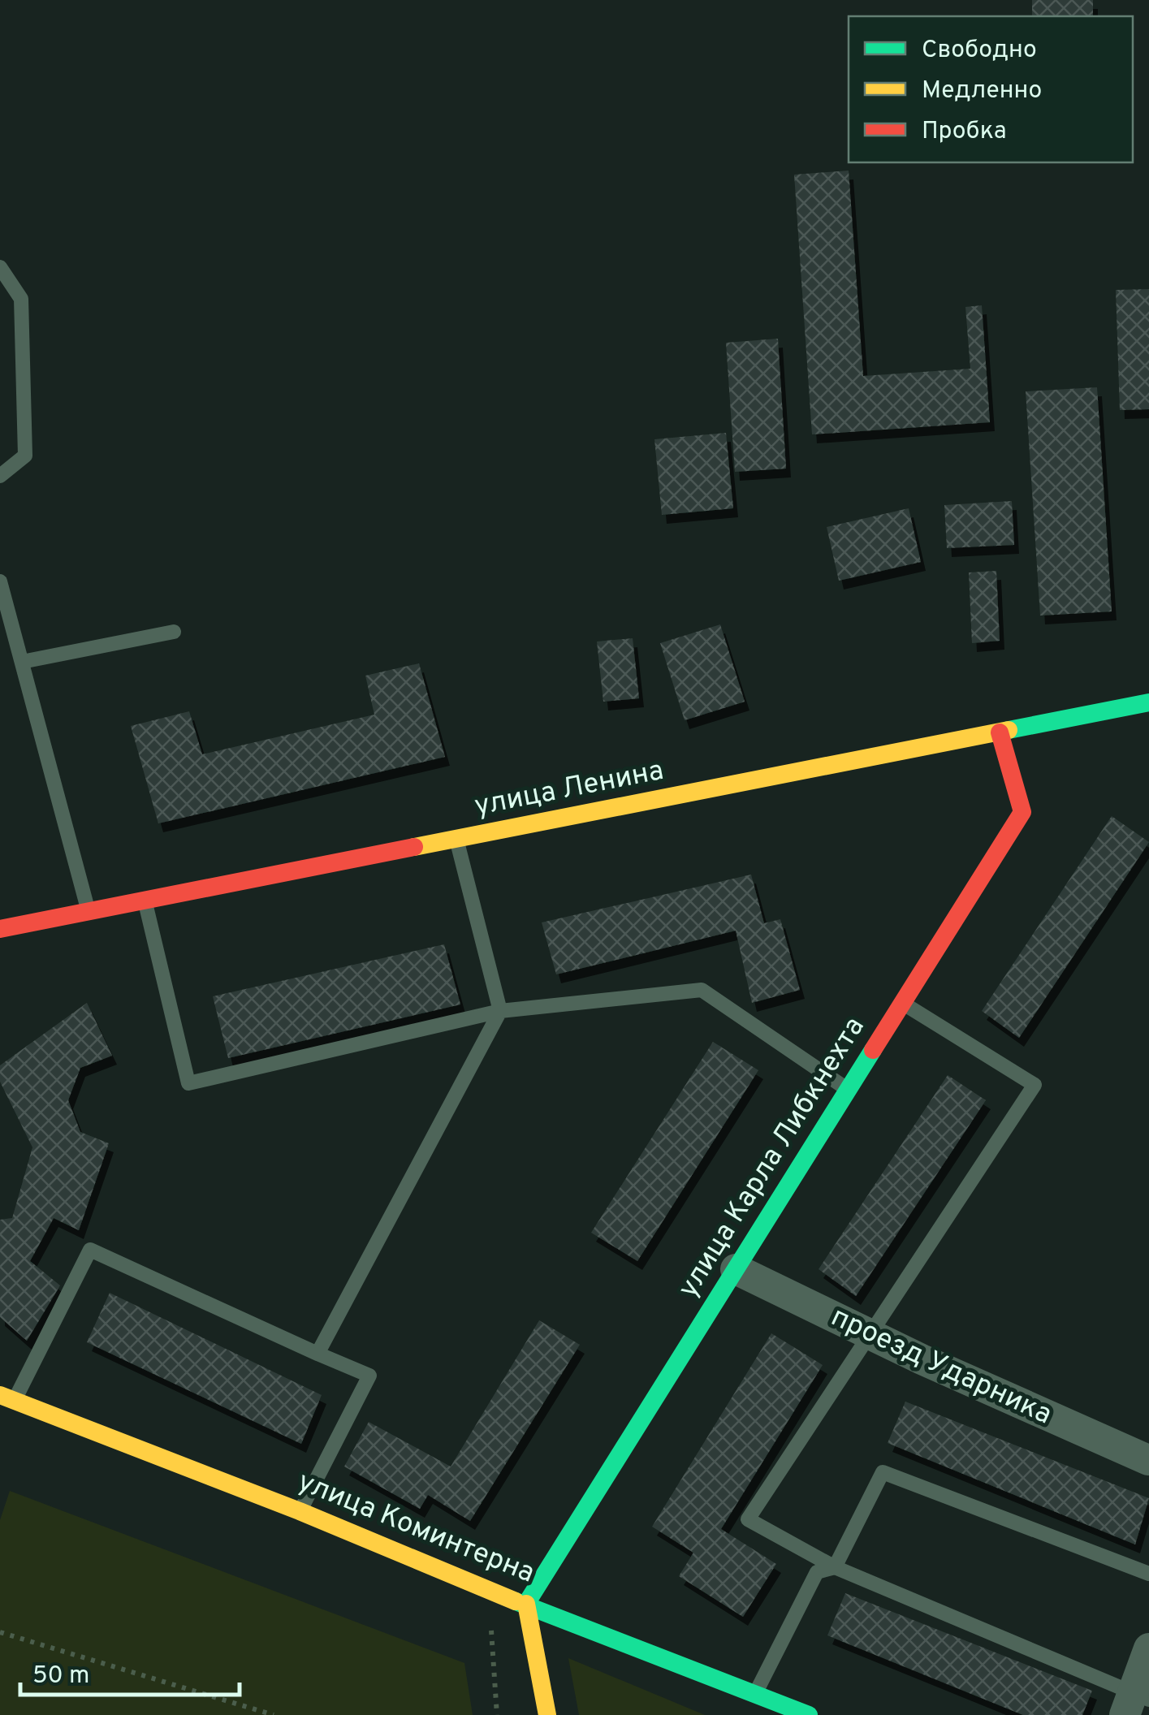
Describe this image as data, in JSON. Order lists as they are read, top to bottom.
{
  "streets": {
    "street": [
      "улица Ленина",
      "улица Карла Либкнехта",
      "проезд Ударника",
      "улица Коминтерна"
    ]
  },
  "crossings": [
    ["улица Ленина", "улица Карла Либкнехта"],
    ["улица Карла Либкнехта", "проезд Ударника"],
    ["улица Карла Либкнехта", "улица Коминтерна"]
  ],
  "legend": ["Свободно", "Медленно", "Пробка"],
  "scale_bar": "50 m"
}
